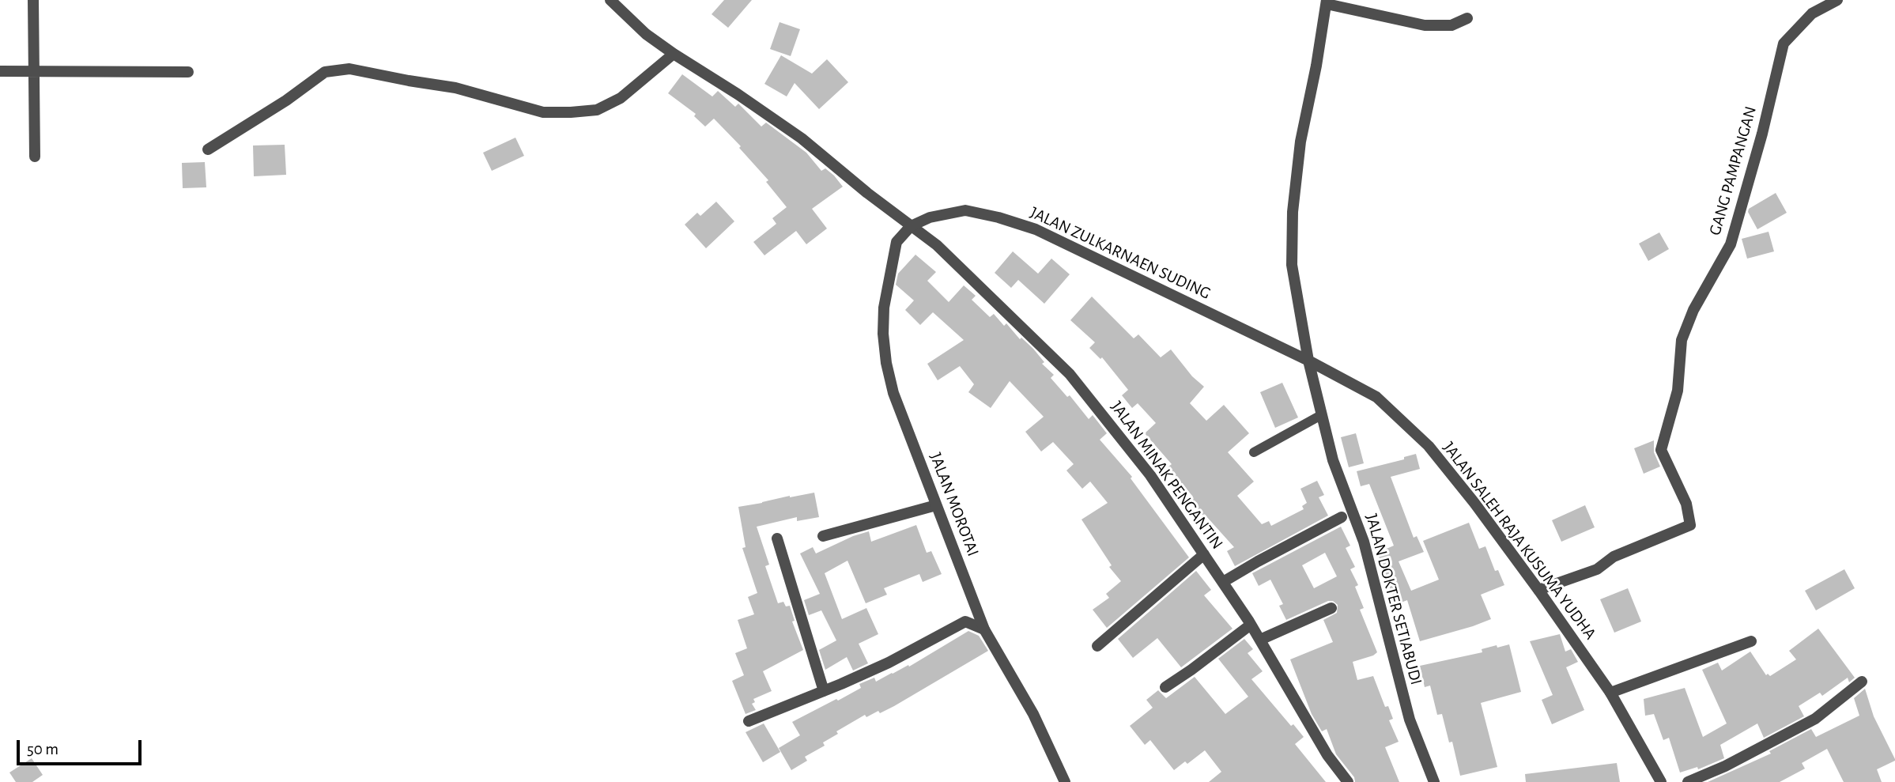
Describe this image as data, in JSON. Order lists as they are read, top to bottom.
{
  "streets": {
    "street": [
      "GANG PAMPANGAN",
      "JALAN ZULKARNAEN SUDING",
      "JALAN MINAK PENGANTIN",
      "JALAN MOROTAI",
      "JALAN SALEH RAJA KUSUMA YUDHA",
      "JALAN DOKTER SETIABUDI"
    ]
  },
  "crossings": [
    ["GANG PAMPANGAN", "JALAN SALEH RAJA KUSUMA YUDHA"],
    ["JALAN ZULKARNAEN SUDING", "JALAN MINAK PENGANTIN"],
    ["JALAN ZULKARNAEN SUDING", "JALAN MOROTAI"],
    ["JALAN ZULKARNAEN SUDING", "JALAN SALEH RAJA KUSUMA YUDHA"],
    ["JALAN ZULKARNAEN SUDING", "JALAN DOKTER SETIABUDI"],
    ["JALAN MINAK PENGANTIN", "JALAN MOROTAI"],
    ["JALAN SALEH RAJA KUSUMA YUDHA", "JALAN DOKTER SETIABUDI"]
  ],
  "scale_bar": "50 m"
}
